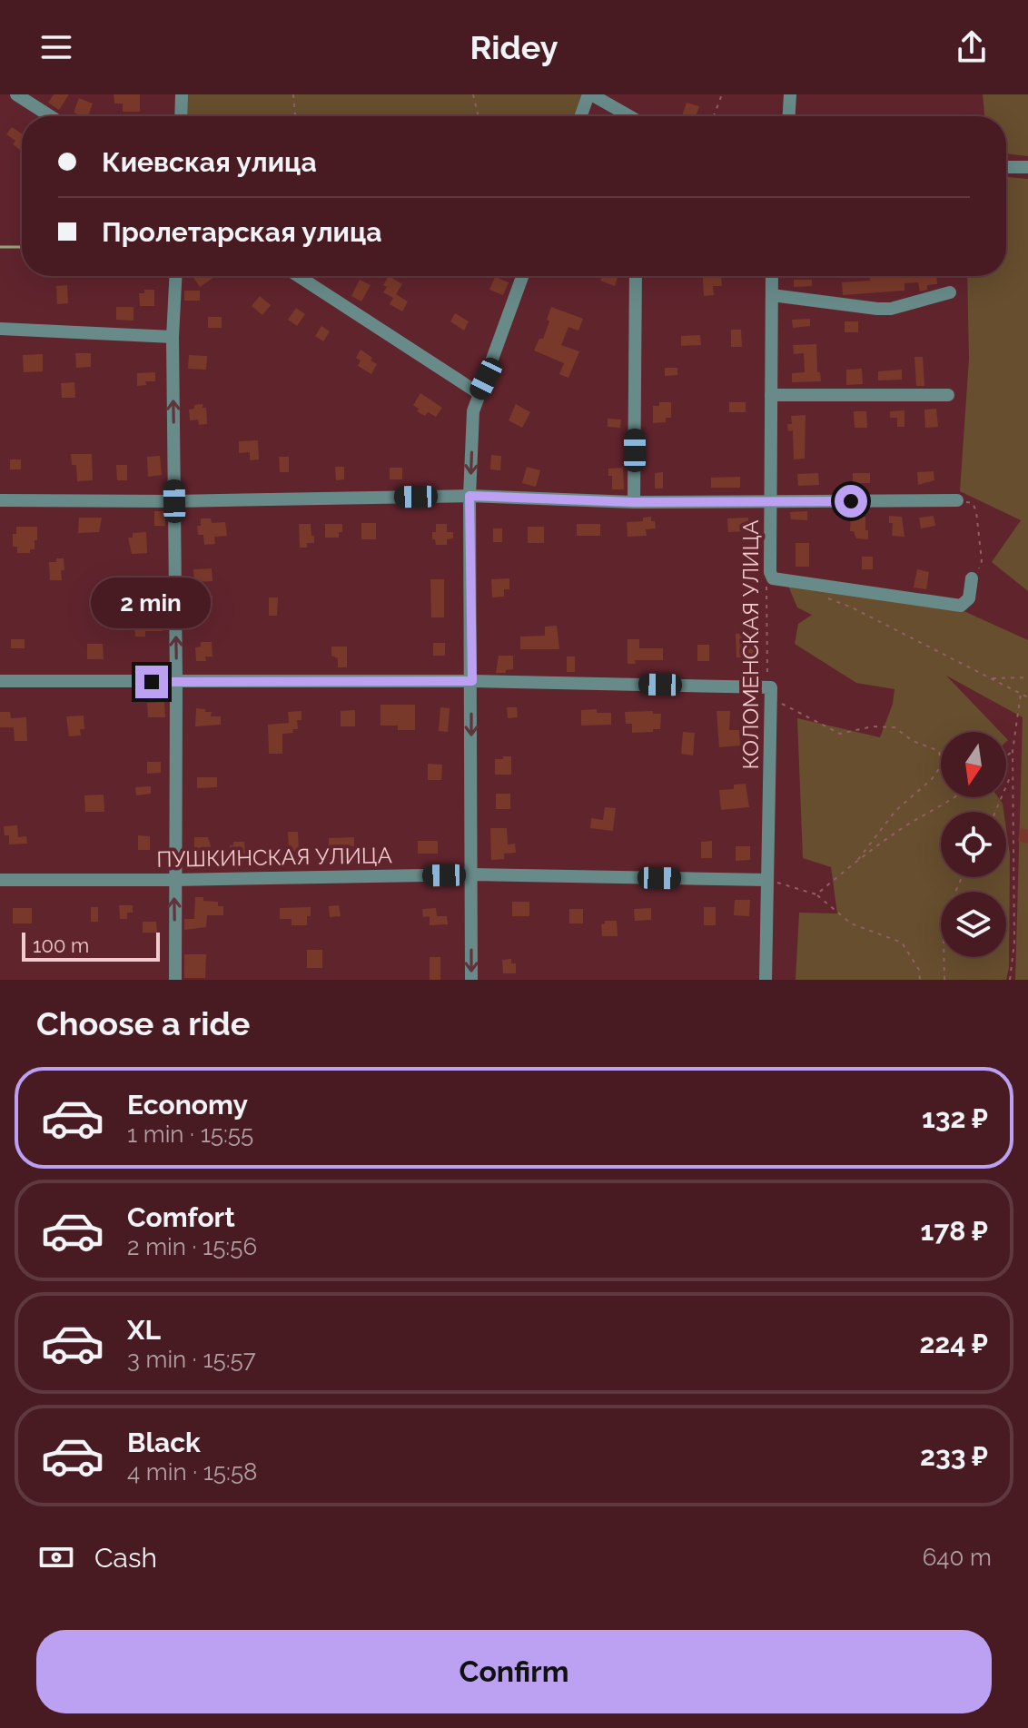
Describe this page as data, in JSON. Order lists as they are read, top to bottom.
{
  "streets": {
    "street": ["КОЛОМЕНСКАЯ УЛИЦА", "ПУШКИНСКАЯ УЛИЦА"]
  },
  "crossings": [
    ["КОЛОМЕНСКАЯ УЛИЦА", "ПУШКИНСКАЯ УЛИЦА"]
  ],
  "scale_bar": "100 m",
  "north": "bottom",
  "page": {
    "header": "Ridey",
    "banner": ["Киевская улица", "Пролетарская улица"],
    "bubble": "2 min",
    "scale": "100 m",
    "heading": "Choose a ride",
    "list": [
      {
        "name": "Economy",
        "note": "1 min · 15:55",
        "value": "132 ₽"
      },
      {
        "name": "Comfort",
        "note": "2 min · 15:56",
        "value": "178 ₽"
      },
      {
        "name": "XL",
        "note": "3 min · 15:57",
        "value": "224 ₽"
      },
      {
        "name": "Black",
        "note": "4 min · 15:58",
        "value": "233 ₽"
      }
    ],
    "pay": ["Cash", "640 m"],
    "buttons": "Confirm"
  }
}
